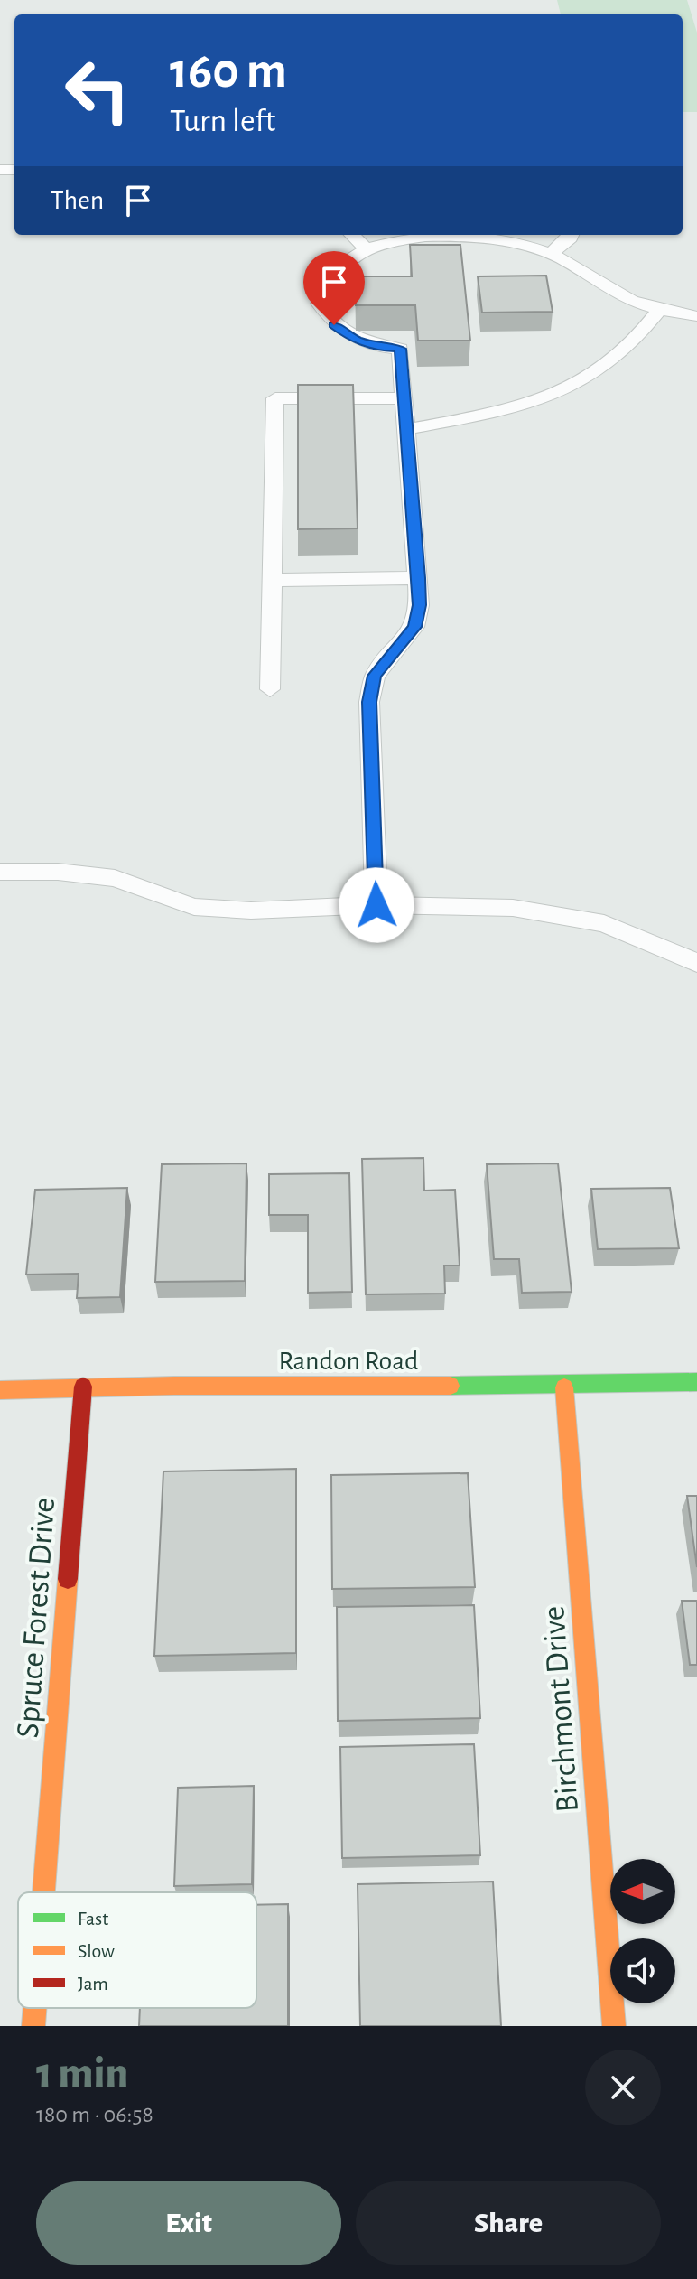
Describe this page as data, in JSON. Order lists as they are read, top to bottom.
{
  "streets": {
    "street": ["Randon Road", "Spruce Forest Drive", "Birchmont Drive"]
  },
  "crossings": [
    ["Randon Road", "Spruce Forest Drive"],
    ["Randon Road", "Birchmont Drive"]
  ],
  "legend": ["Fast", "Slow", "Jam"],
  "north": "left",
  "page": {
    "turn": ["160 m", "Turn left"],
    "then": "Then",
    "heading": ["1 min", "180 m · 06:58"],
    "buttons": ["Exit", "Share"]
  }
}
